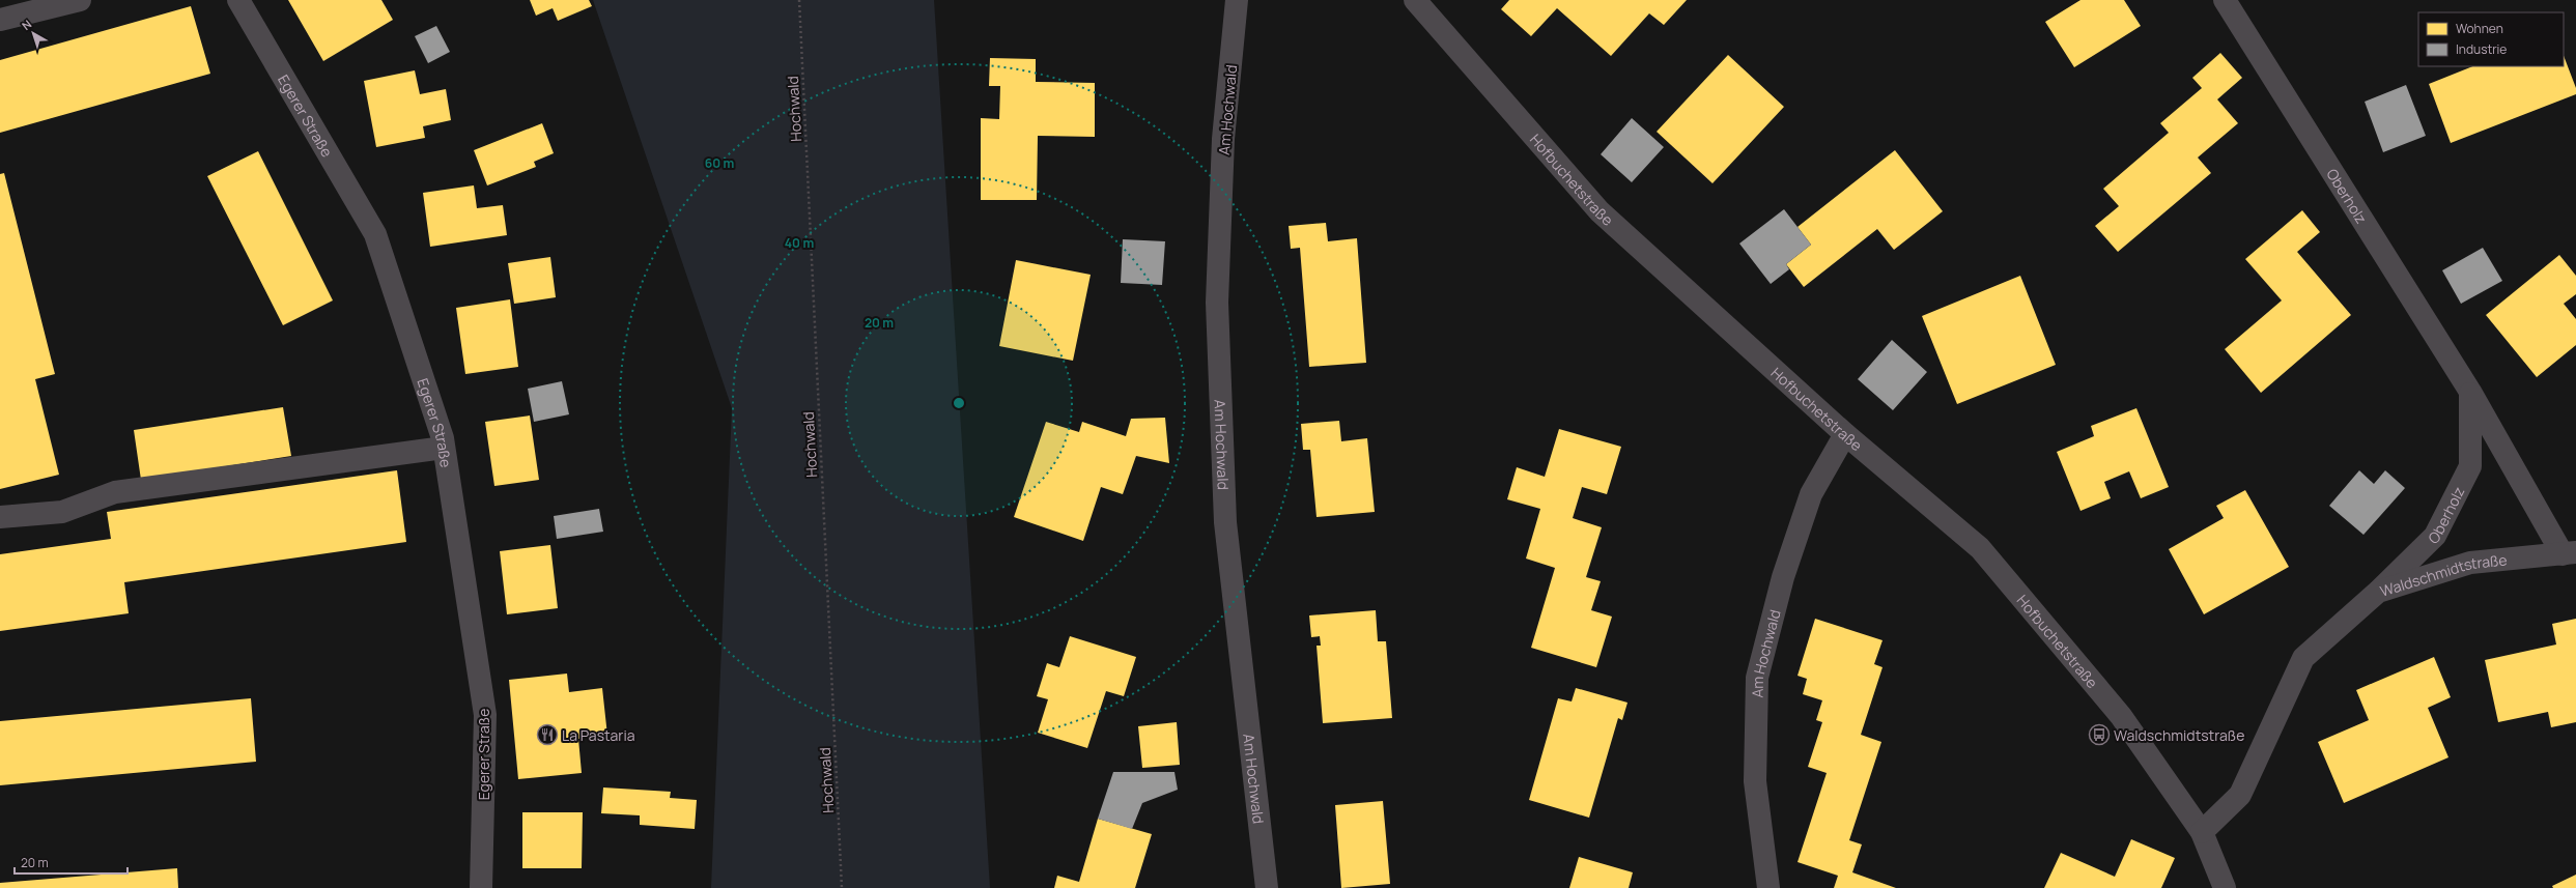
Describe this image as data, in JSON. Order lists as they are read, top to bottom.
{
  "streets": {
    "street": [
      "Am Hochwald",
      "Egerer Straße",
      "Hofbuchetstraße",
      "Oberholz",
      "Waldschmidtstraße"
    ],
    "path": ["Hochwald"]
  },
  "crossings": [
    ["Am Hochwald", "Hofbuchetstraße"],
    ["Hofbuchetstraße", "Waldschmidtstraße"],
    ["Oberholz", "Waldschmidtstraße"]
  ],
  "places": {
    "restaurant": ["La Pastaria"],
    "bus stop": ["Waldschmidtstraße"]
  },
  "legend": ["Wohnen", "Industrie"],
  "scale_bar": "20 m",
  "north": "top left",
  "rings": ["60 m", "40 m", "20 m"]
}
